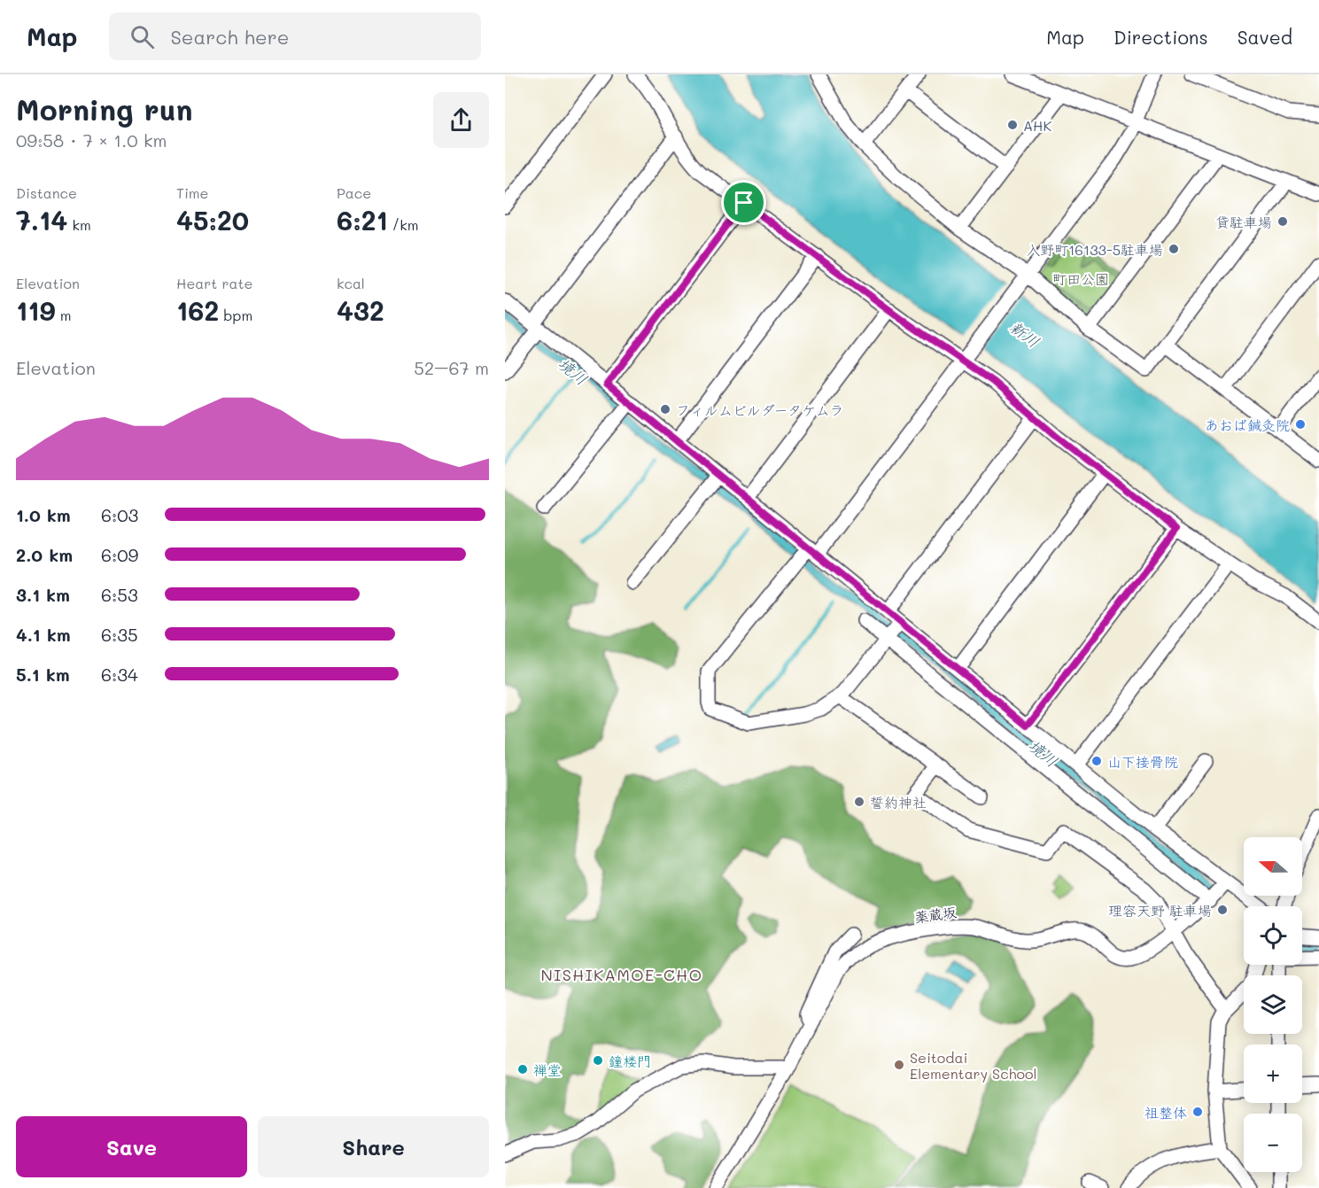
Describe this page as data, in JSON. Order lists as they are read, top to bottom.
{
  "streets": {
    "street": ["薬蔵坂"]
  },
  "districts": ["NISHIKAMOE-CHO"],
  "water": ["新川", "境川"],
  "parks": ["町田公園"],
  "places": [
    "AHK",
    "貸駐車場",
    "入野町16133-5駐車場",
    "フィルムビルダータケムラ",
    "あおば鍼灸院",
    "山下接骨院",
    "誓約神社",
    "理容天野 駐車場",
    "鐘楼門",
    "Seitodai Elementary School",
    "禅堂",
    "祖整体"
  ],
  "north": "left",
  "page": {
    "header": "Map",
    "search": "Search here",
    "nav": ["Map", "Directions", "Saved"],
    "heading": ["Morning run", "09:58 · 7 × 1.0 km"],
    "stats": [
      ["Distance", "7.14 km"],
      ["Time", "45:20"],
      ["Pace", "6:21 /km"],
      ["Elevation", "119 m"],
      ["Heart rate", "162 bpm"],
      ["kcal", "432"]
    ],
    "chart": ["Elevation", "52–67 m"],
    "list": [
      {
        "name": "1.0 km",
        "note": "6:03"
      },
      {
        "name": "2.0 km",
        "note": "6:09"
      },
      {
        "name": "3.1 km",
        "note": "6:53"
      },
      {
        "name": "4.1 km",
        "note": "6:35"
      },
      {
        "name": "5.1 km",
        "note": "6:34"
      }
    ],
    "map_buttons": ["+", "−"],
    "buttons": ["Save", "Share"]
  }
}
